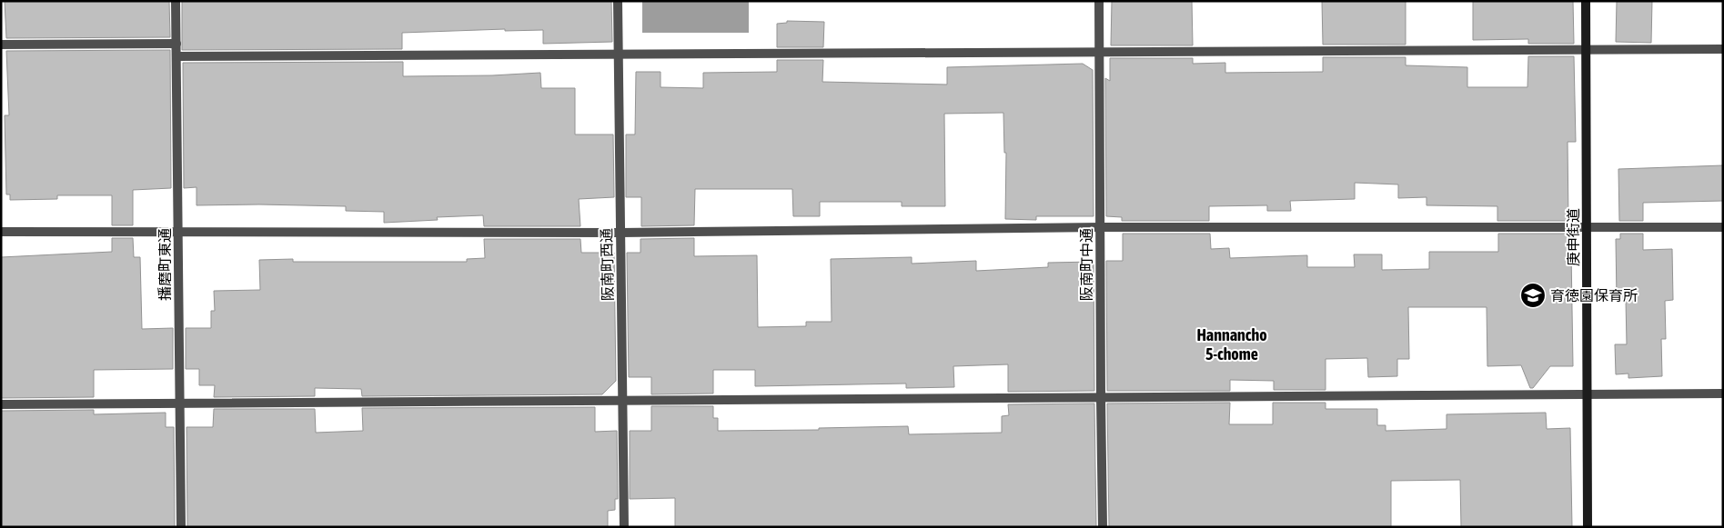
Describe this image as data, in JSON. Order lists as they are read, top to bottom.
{
  "streets": {
    "street": [
      "庚申街道",
      "播磨町東通",
      "阪南町西通",
      "阪南町中通"
    ]
  },
  "districts": ["Hannancho 5-chome"],
  "places": {
    "school or university": ["育徳園保育所"]
  }
}
